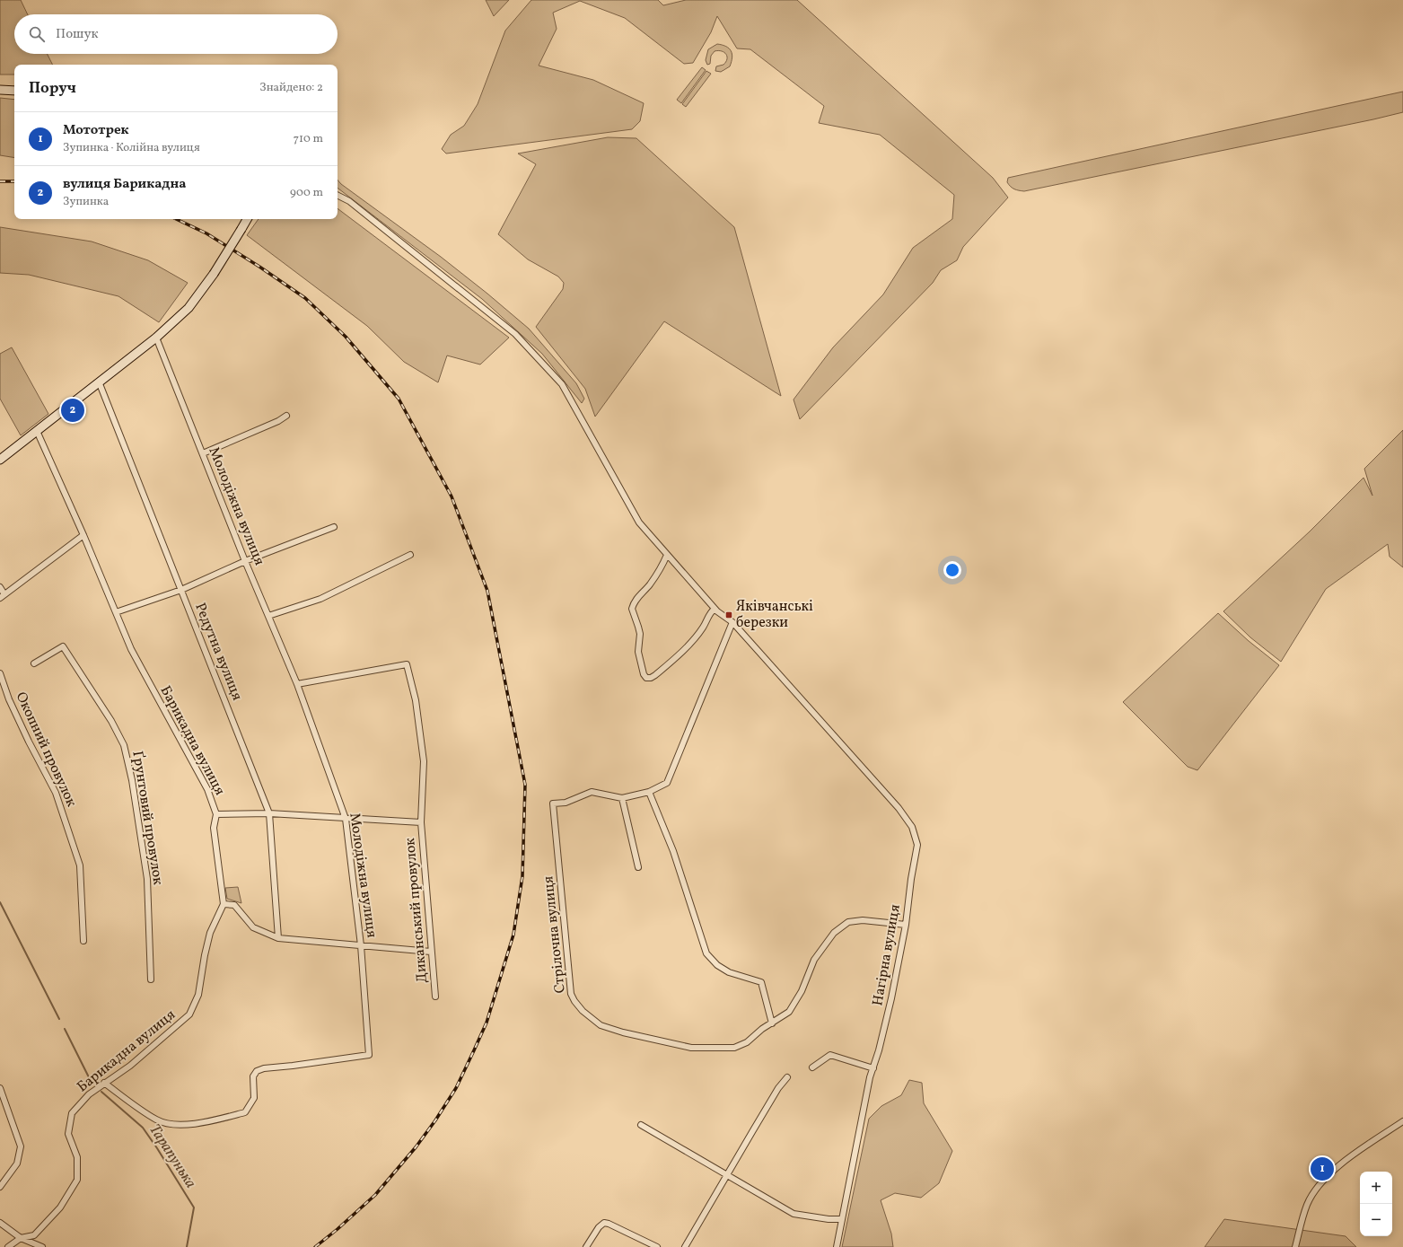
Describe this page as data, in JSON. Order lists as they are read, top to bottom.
{
  "streets": {
    "street": [
      "Молодіжна вулиця",
      "Редутна вулиця",
      "Барикадна вулиця",
      "Окопний провулок",
      "Ґрунтовий провулок",
      "Диканський провулок",
      "Стрілочна вулиця",
      "Нагірна вулиця"
    ]
  },
  "crossings": [
    ["Молодіжна вулиця", "Барикадна вулиця"],
    ["Стрілочна вулиця", "Нагірна вулиця"]
  ],
  "water": ["Тарапунька"],
  "places": {
    "transit": ["Яківчанські березки"]
  },
  "page": {
    "search": "Пошук",
    "heading": ["Поруч", "Знайдено: 2"],
    "list": [
      {
        "mark": "1",
        "name": "Мототрек",
        "note": "Зупинка · Колійна вулиця",
        "value": "710 m"
      },
      {
        "mark": "2",
        "name": "вулиця Барикадна",
        "note": "Зупинка",
        "value": "900 m"
      }
    ],
    "pins": ["2", "1"],
    "map_buttons": ["+", "−"]
  }
}
